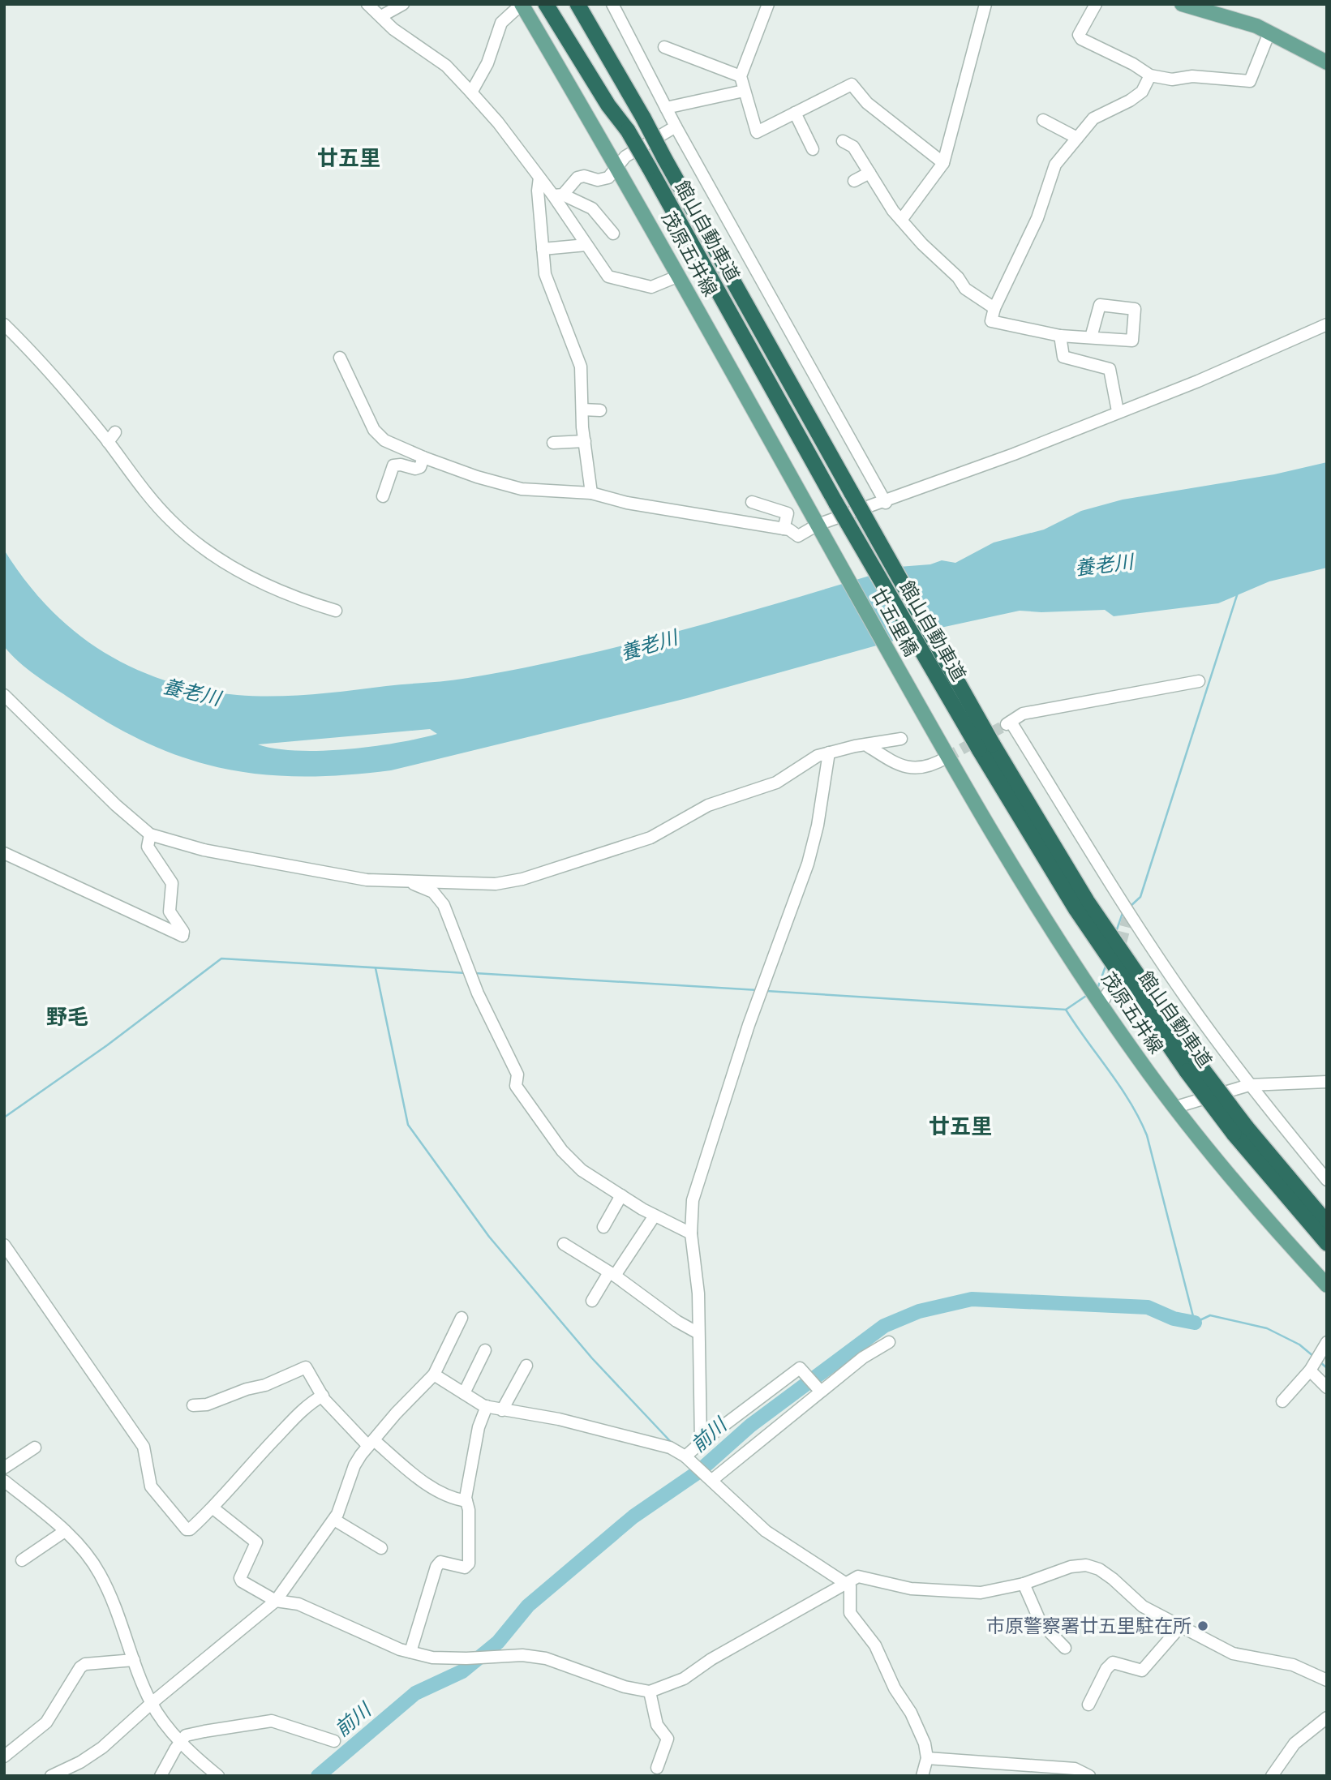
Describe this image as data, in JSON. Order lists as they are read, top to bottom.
{
  "streets": {
    "highway": ["館山自動車道"],
    "main road": ["茂原五井線", "廿五里橋"]
  },
  "crossings": [
    ["茂原五井線", "廿五里橋"]
  ],
  "districts": ["廿五里", "野毛", "廿五里"],
  "water": ["養老川", "前川"],
  "places": ["市原警察署廿五里駐在所"]
}
